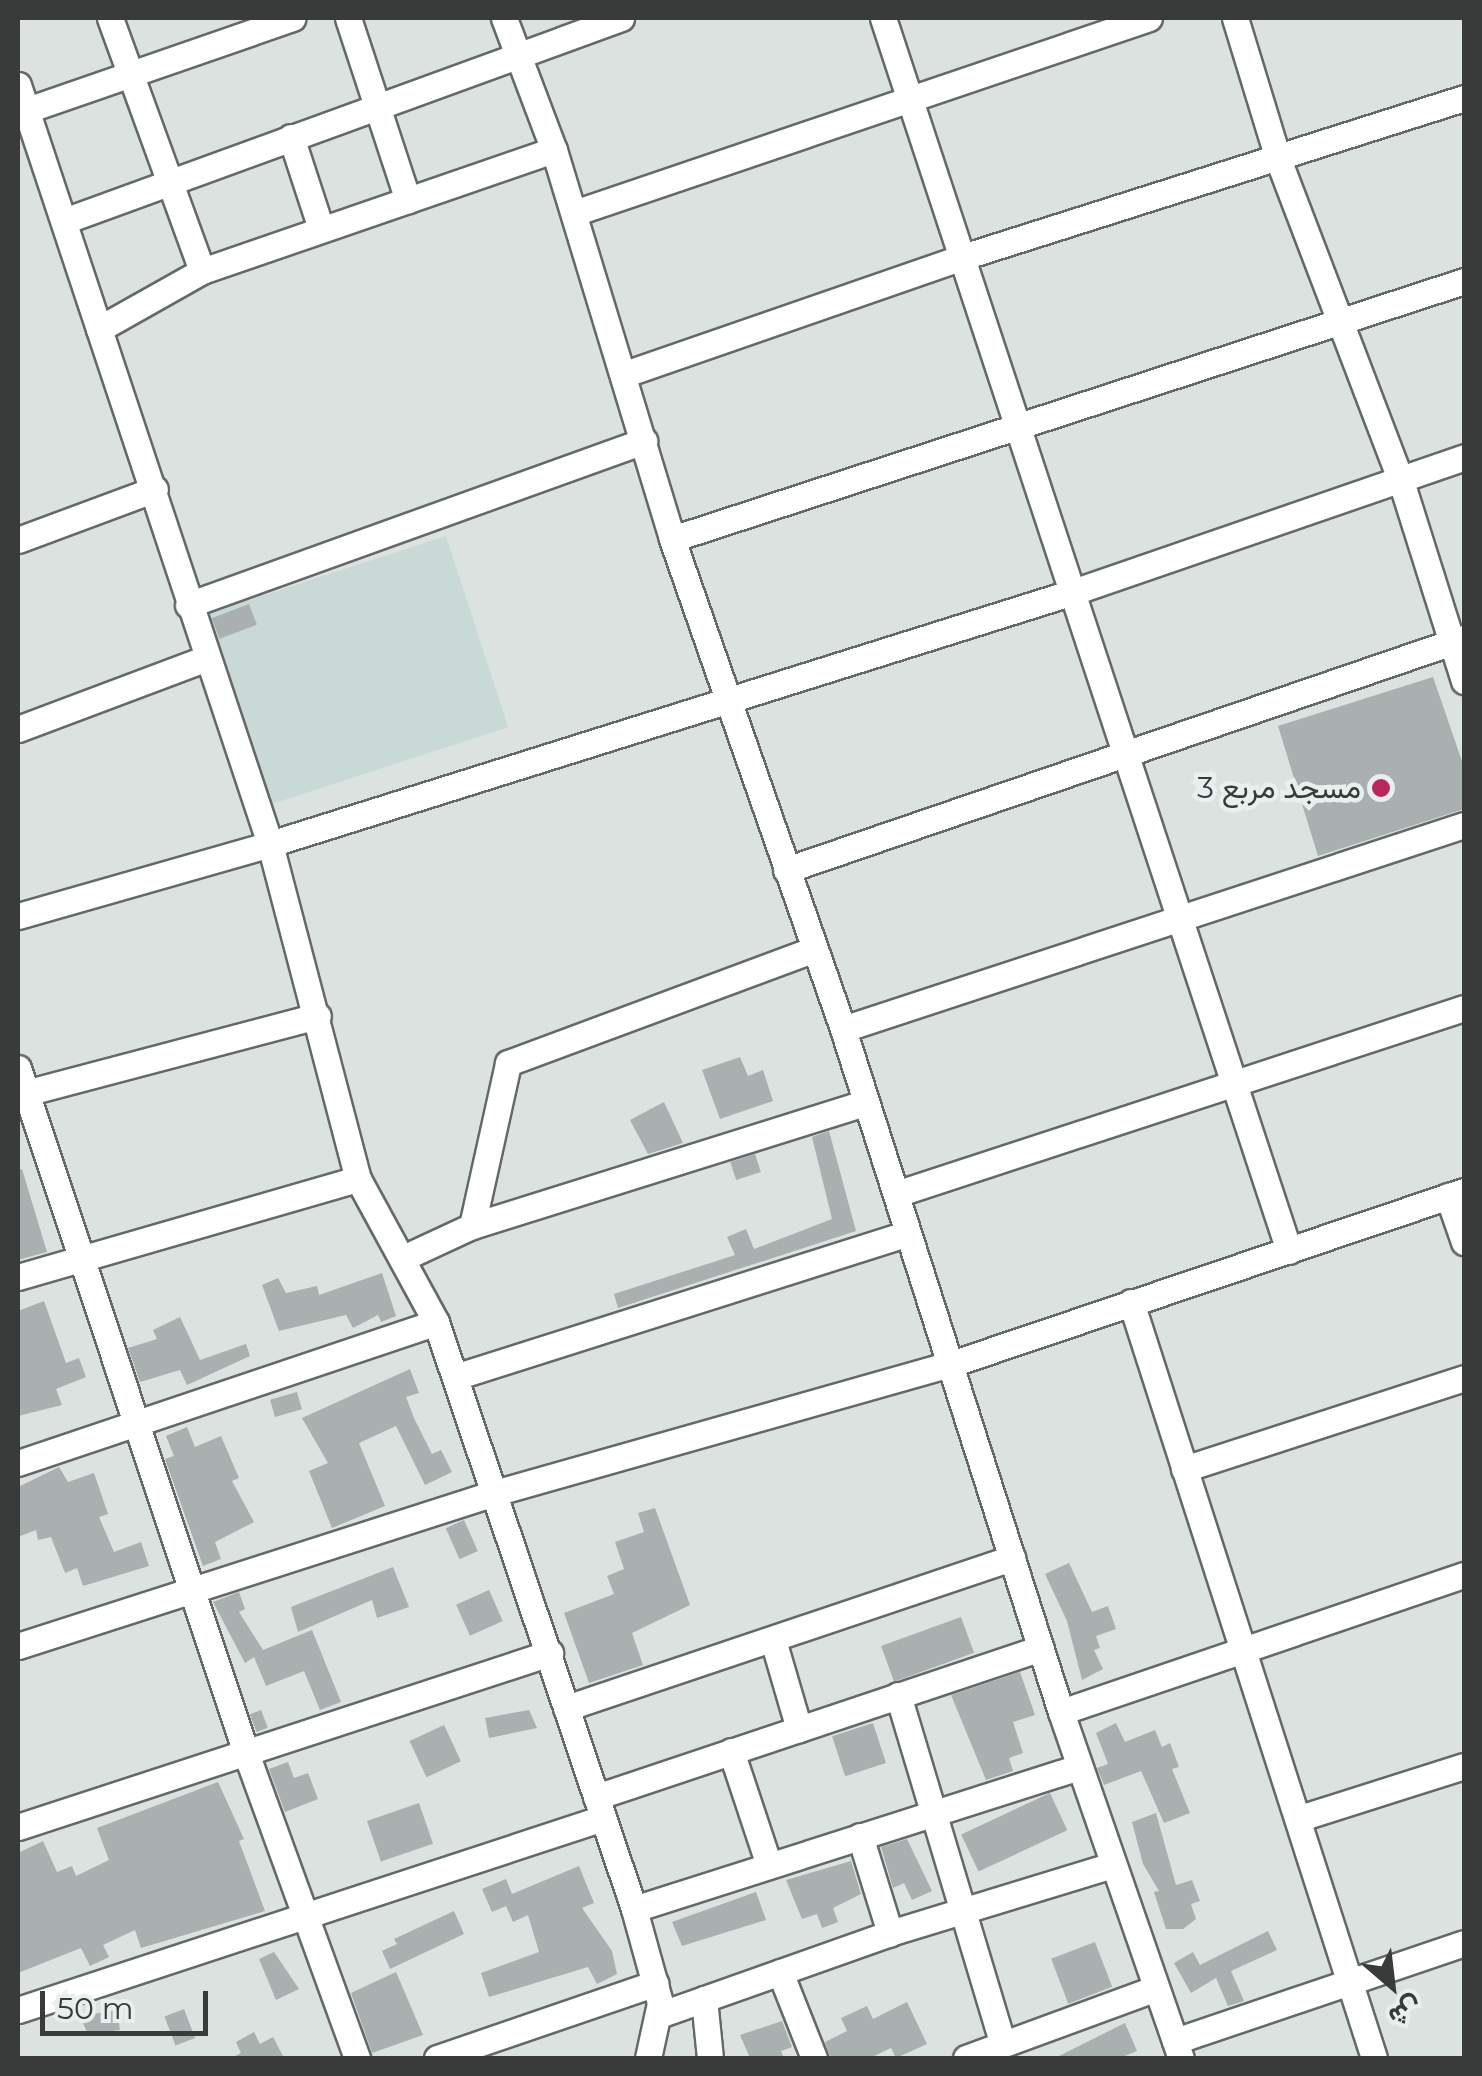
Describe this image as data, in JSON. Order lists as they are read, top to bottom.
{
  "places": ["مسجد مربع 3"],
  "scale_bar": "50 m",
  "north": "bottom right"
}
